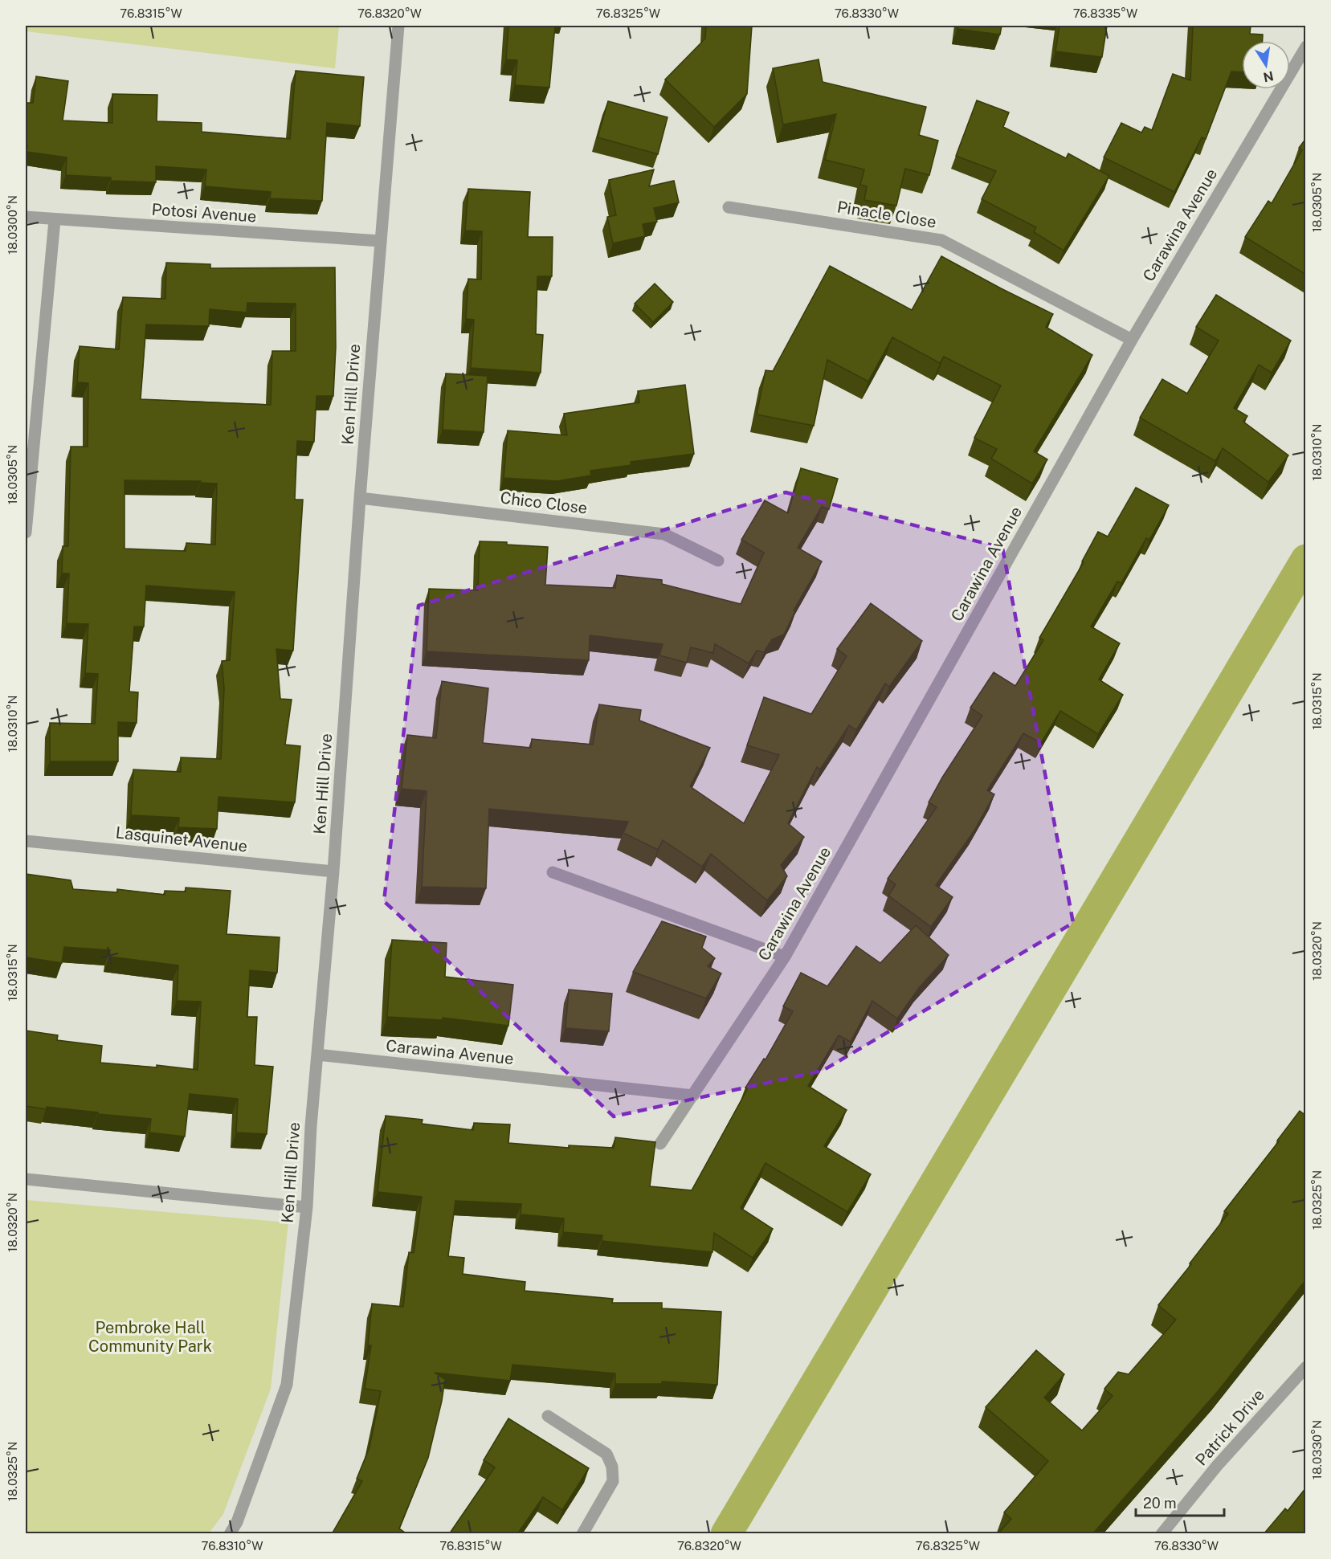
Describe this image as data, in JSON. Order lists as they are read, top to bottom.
{
  "streets": {
    "street": [
      "Potosi Avenue",
      "Pinacle Close",
      "Carawina Avenue",
      "Ken Hill Drive",
      "Chico Close",
      "Lasquinet Avenue",
      "Patrick Drive"
    ]
  },
  "crossings": [
    ["Potosi Avenue", "Ken Hill Drive"],
    ["Pinacle Close", "Carawina Avenue"],
    ["Carawina Avenue", "Ken Hill Drive"],
    ["Ken Hill Drive", "Chico Close"],
    ["Ken Hill Drive", "Lasquinet Avenue"]
  ],
  "parks": ["Pembroke Hall Community Park"],
  "scale_bar": "20 m",
  "north": "bottom",
  "coordinates": [
    "76.8315°W",
    "76.8320°W",
    "76.8325°W",
    "76.8330°W",
    "76.8335°W",
    "18.0305°N",
    "18.0300°N",
    "18.0310°N",
    "18.0315°N",
    "18.0320°N",
    "18.0325°N",
    "18.0330°N",
    "76.8310°W"
  ]
}
